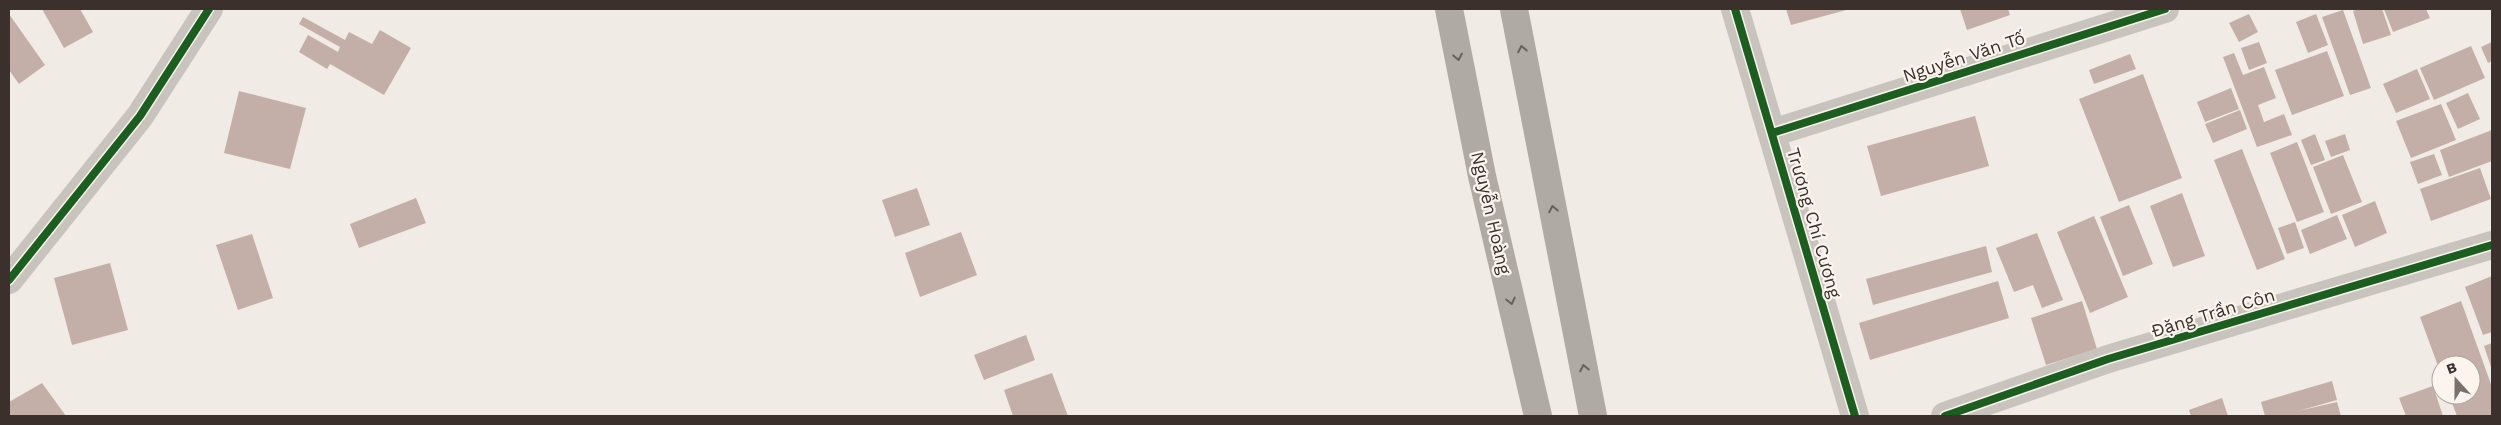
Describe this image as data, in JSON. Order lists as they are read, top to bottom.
{
  "streets": {
    "highway": ["Nguyễn Hoàng"],
    "street": ["Nguyễn Văn Tố", "Trương Chí Cương", "Đặng Trần Côn"]
  },
  "crossings": [
    ["Nguyễn Văn Tố", "Trương Chí Cương"]
  ],
  "north": "top"
}
